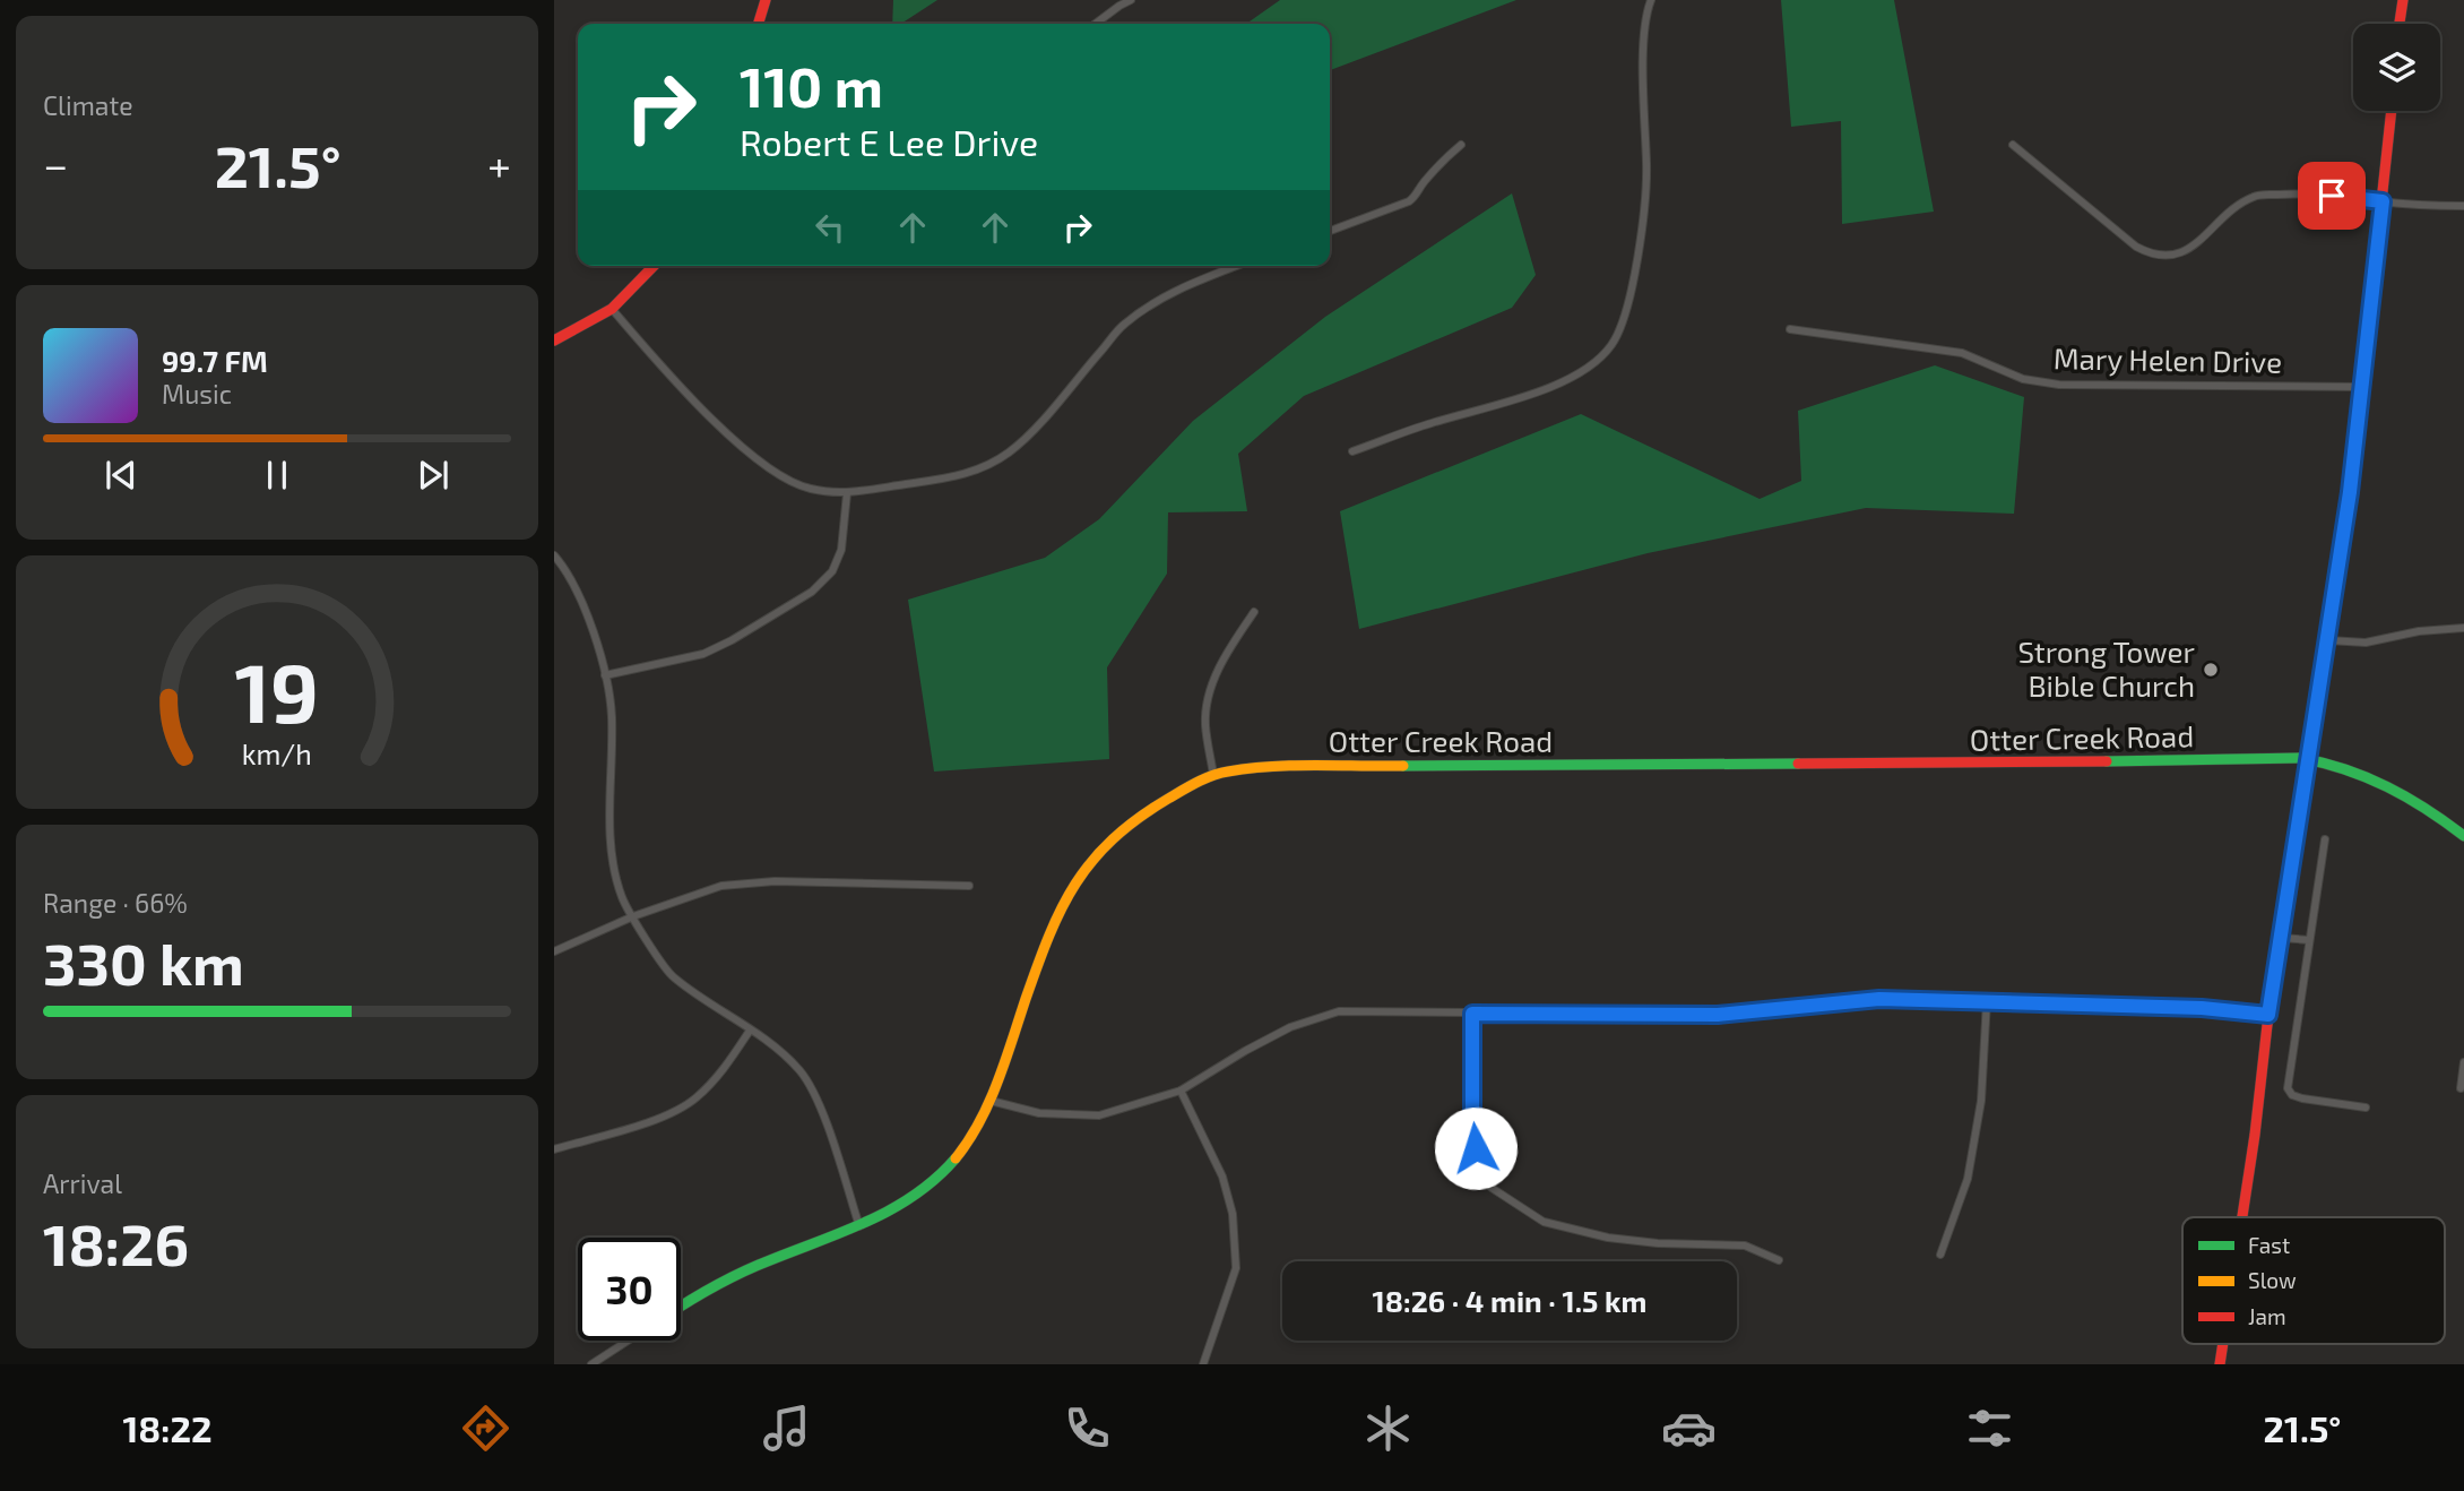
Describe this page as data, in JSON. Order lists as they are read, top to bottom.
{
  "streets": {
    "street": ["Mary Helen Drive", "Otter Creek Road"]
  },
  "places": ["Strong Tower Bible Church"],
  "legend": ["Fast", "Slow", "Jam"],
  "page": {
    "tile": [
      "Climate",
      ["Range · 66%", "330 km"],
      ["Arrival", "18:26"]
    ],
    "turn": ["110 m", "Robert E Lee Drive"],
    "heat": ["−", "21.5°", "+"],
    "song": ["99.7 FM", "Music"],
    "limit": "30",
    "trip": "18:26 · 4 min · 1.5 km",
    "tabs": ["18:22", "21.5°"],
    "gauge": ["19", "km/h"]
  }
}
